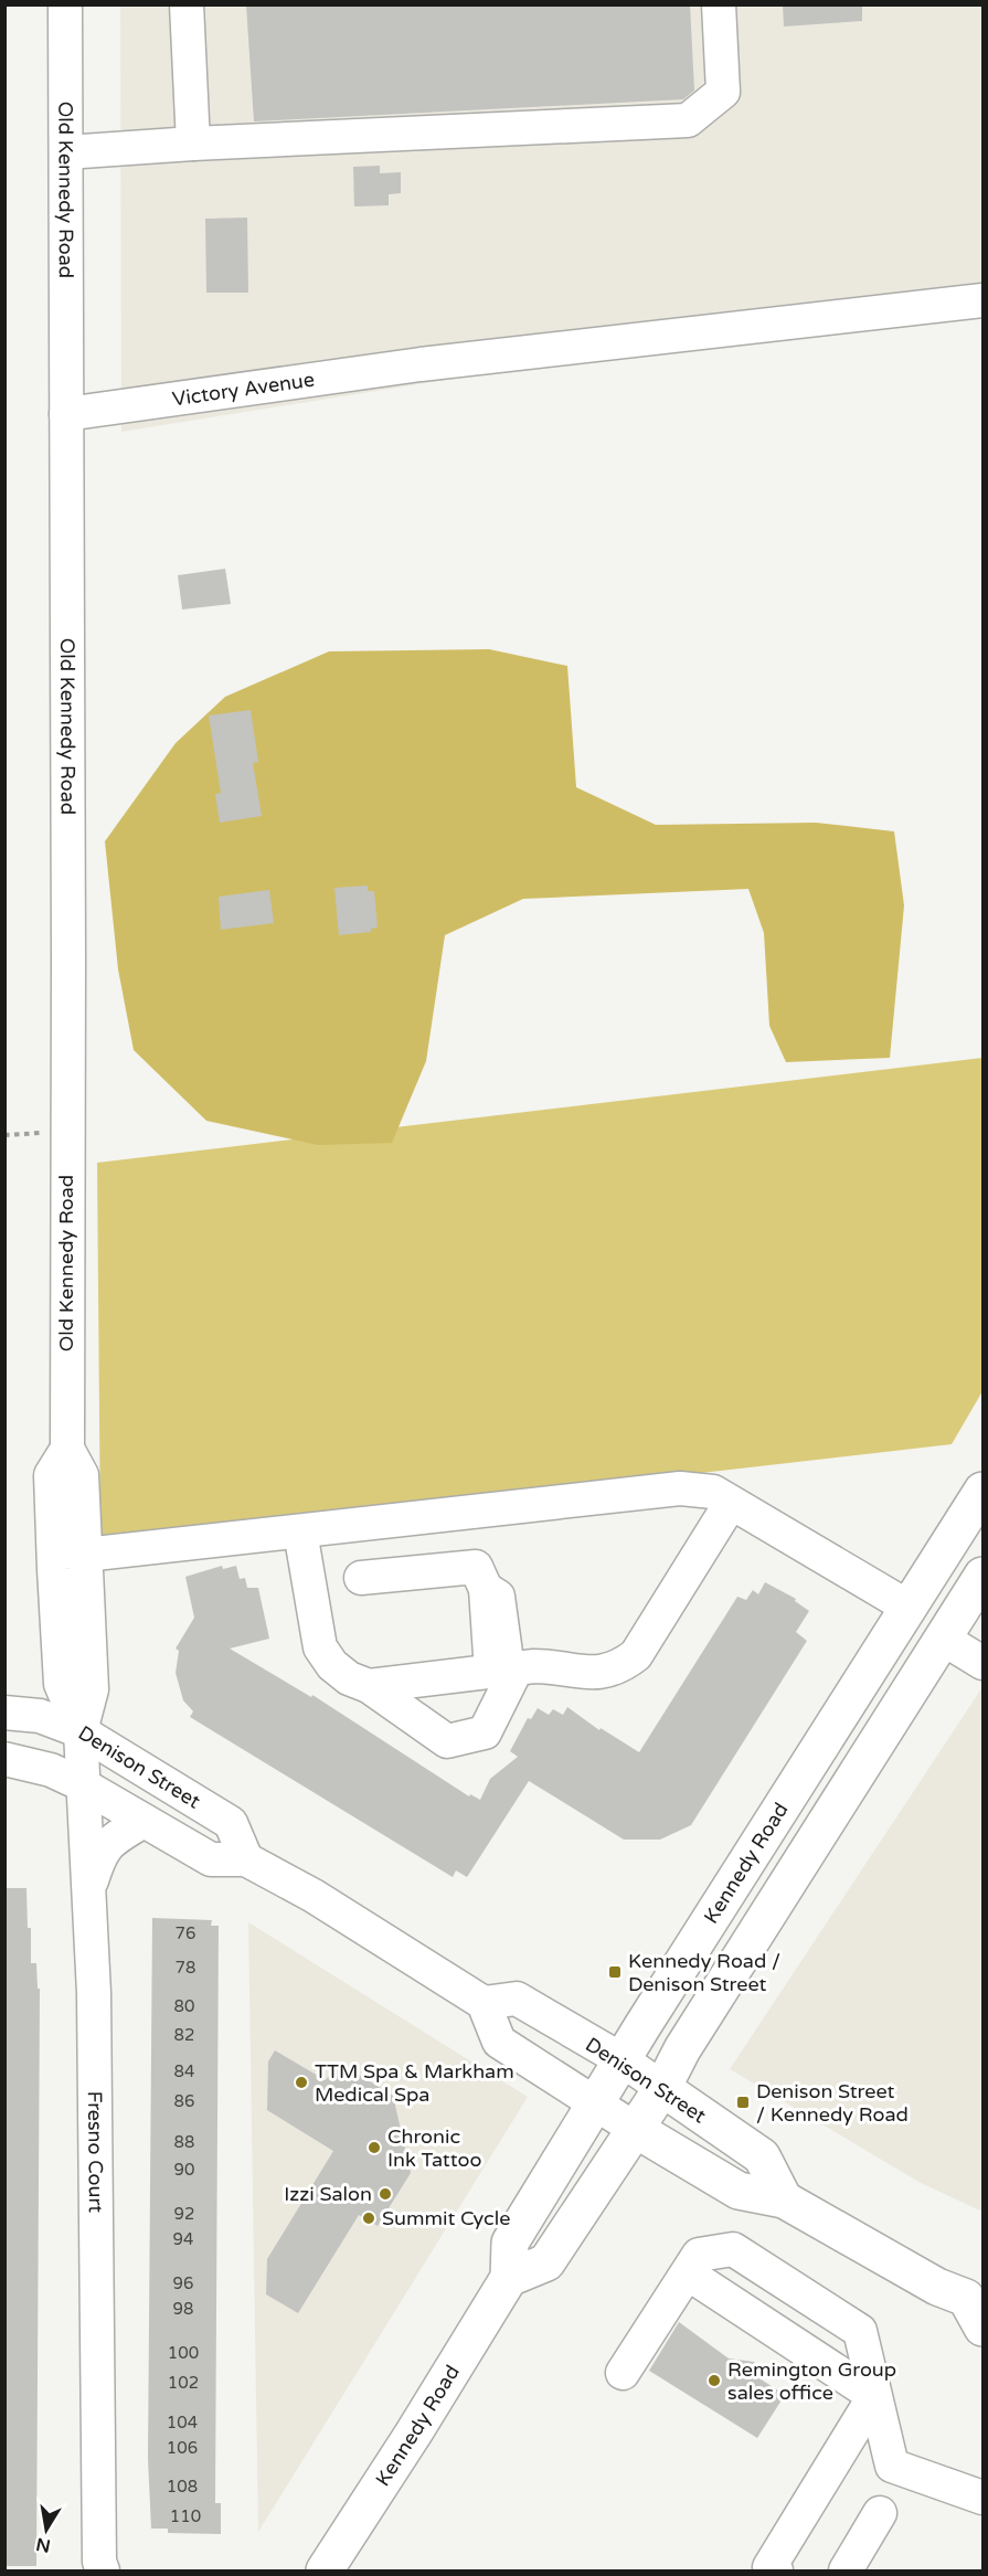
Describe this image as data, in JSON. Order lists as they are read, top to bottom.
{
  "streets": {
    "main road": ["Denison Street", "Kennedy Road"],
    "street": ["Old Kennedy Road", "Victory Avenue", "Fresno Court"]
  },
  "crossings": [
    ["Old Kennedy Road", "Victory Avenue"],
    ["Old Kennedy Road", "Denison Street"],
    ["Old Kennedy Road", "Fresno Court"],
    ["Denison Street", "Kennedy Road"],
    ["Denison Street", "Fresno Court"]
  ],
  "places": {
    "transit": ["Kennedy Road / Denison Street", "Denison Street / Kennedy Road"],
    "other": [
      "TTM Spa & Markham Medical Spa",
      "Chronic Ink Tattoo",
      "Izzi Salon",
      "Summit Cycle",
      "Remington Group sales office"
    ]
  },
  "house_numbers": [
    "76",
    "78",
    "80",
    "82",
    "84",
    "86",
    "88",
    "90",
    "92",
    "94",
    "96",
    "98",
    "100",
    "102",
    "104",
    "106",
    "108",
    "110"
  ],
  "north": "bottom"
}
